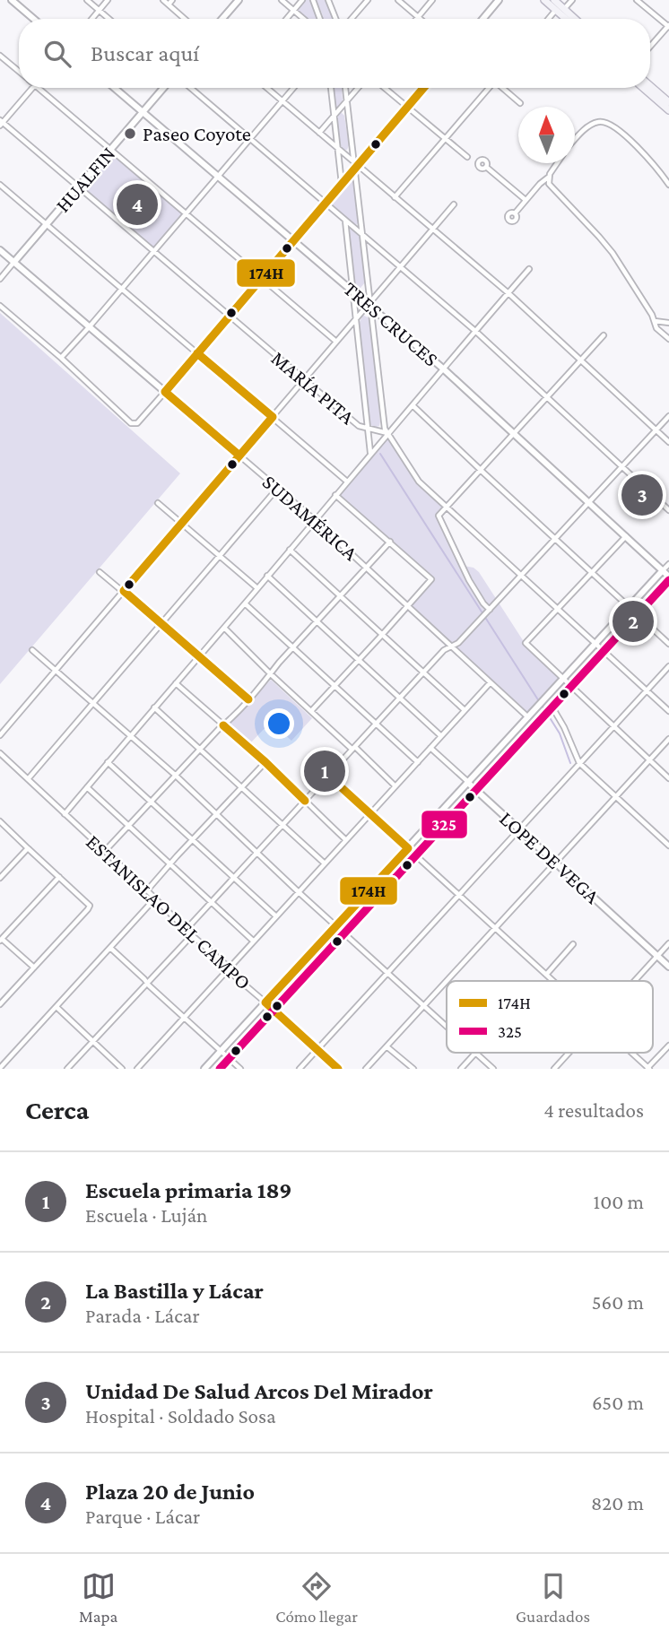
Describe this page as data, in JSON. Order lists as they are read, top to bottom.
{
  "streets": {
    "street": [
      "HUALFIN",
      "TRES CRUCES",
      "MARÍA PITA",
      "SUDAMÉRICA",
      "LOPE DE VEGA",
      "ESTANISLAO DEL CAMPO"
    ]
  },
  "crossings": [
    ["HUALFIN", "TRES CRUCES"],
    ["HUALFIN", "MARÍA PITA"],
    ["HUALFIN", "SUDAMÉRICA"]
  ],
  "places": ["Paseo Coyote"],
  "lines": ["transit line 174H", "transit line 325"],
  "legend": ["174H", "325"],
  "north": "top",
  "page": {
    "search": "Buscar aquí",
    "pins": [
      "4",
      "3",
      "2",
      "1"
    ],
    "heading": ["Cerca", "4 resultados"],
    "list": [
      {
        "mark": "1",
        "name": "Escuela primaria 189",
        "note": "Escuela · Luján",
        "value": "100 m"
      },
      {
        "mark": "2",
        "name": "La Bastilla y Lácar",
        "note": "Parada · Lácar",
        "value": "560 m"
      },
      {
        "mark": "3",
        "name": "Unidad De Salud Arcos Del Mirador",
        "note": "Hospital · Soldado Sosa",
        "value": "650 m"
      },
      {
        "mark": "4",
        "name": "Plaza 20 de Junio",
        "note": "Parque · Lácar",
        "value": "820 m"
      }
    ],
    "nav": ["Mapa", "Cómo llegar", "Guardados"]
  }
}
